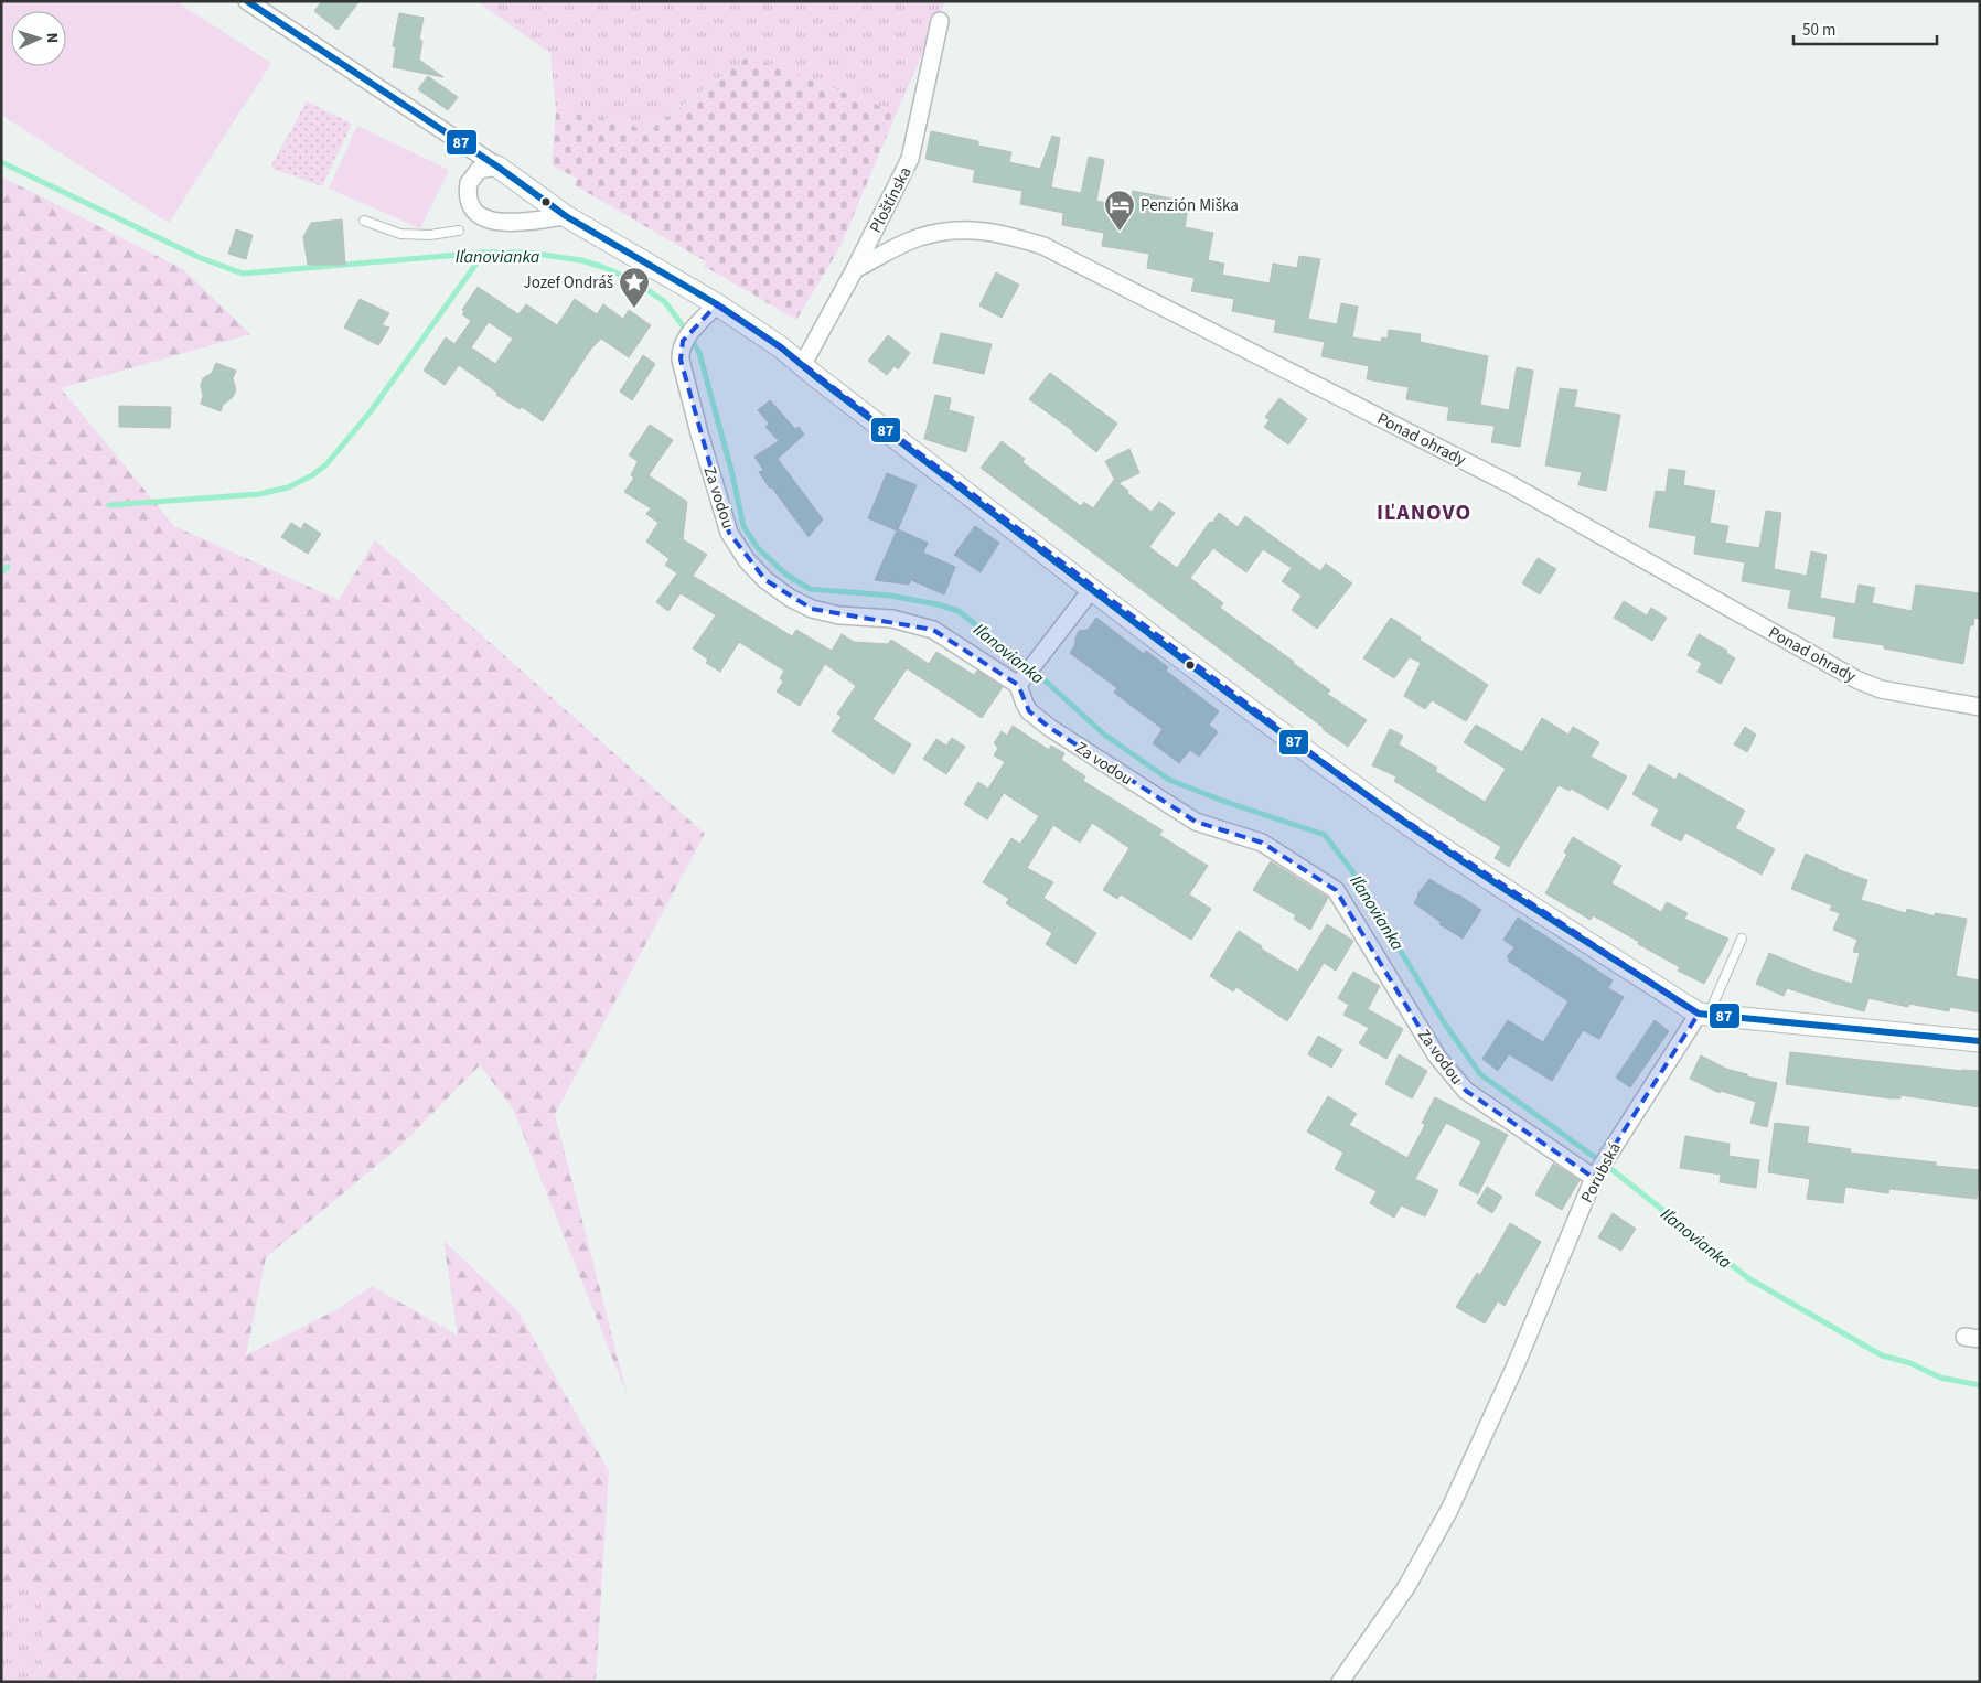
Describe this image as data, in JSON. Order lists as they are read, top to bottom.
{
  "streets": {
    "street": [
      "Ploštínska",
      "Ponad ohrady",
      "Za vodou",
      "Porubská"
    ]
  },
  "crossings": [
    ["Ploštínska", "Ponad ohrady"],
    ["Za vodou", "Porubská"]
  ],
  "districts": ["IĽANOVO"],
  "water": ["Iľanovianka"],
  "places": {
    "hotel": ["Penzión Miška"],
    "place": ["Jozef Ondráš"]
  },
  "lines": ["transit line 87"],
  "scale_bar": "50 m",
  "north": "right"
}
